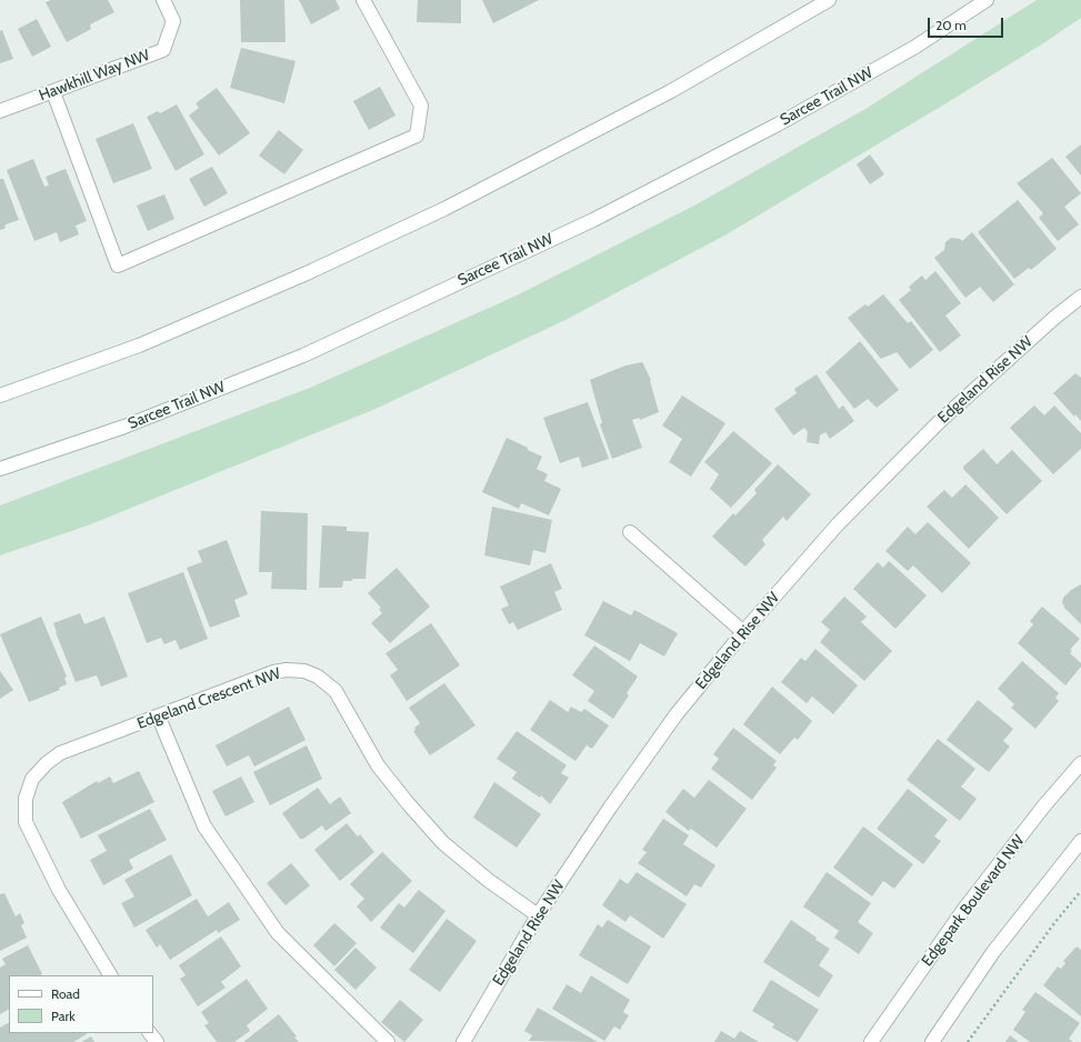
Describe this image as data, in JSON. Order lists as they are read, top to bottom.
{
  "streets": {
    "street": [
      "Hawkhill Way NW",
      "Sarcee Trail NW",
      "Edgeland Rise NW",
      "Edgeland Crescent NW",
      "Edgepark Boulevard NW"
    ]
  },
  "crossings": [
    ["Edgeland Rise NW", "Edgeland Crescent NW"]
  ],
  "legend": ["Road", "Park"],
  "scale_bar": "20 m"
}
